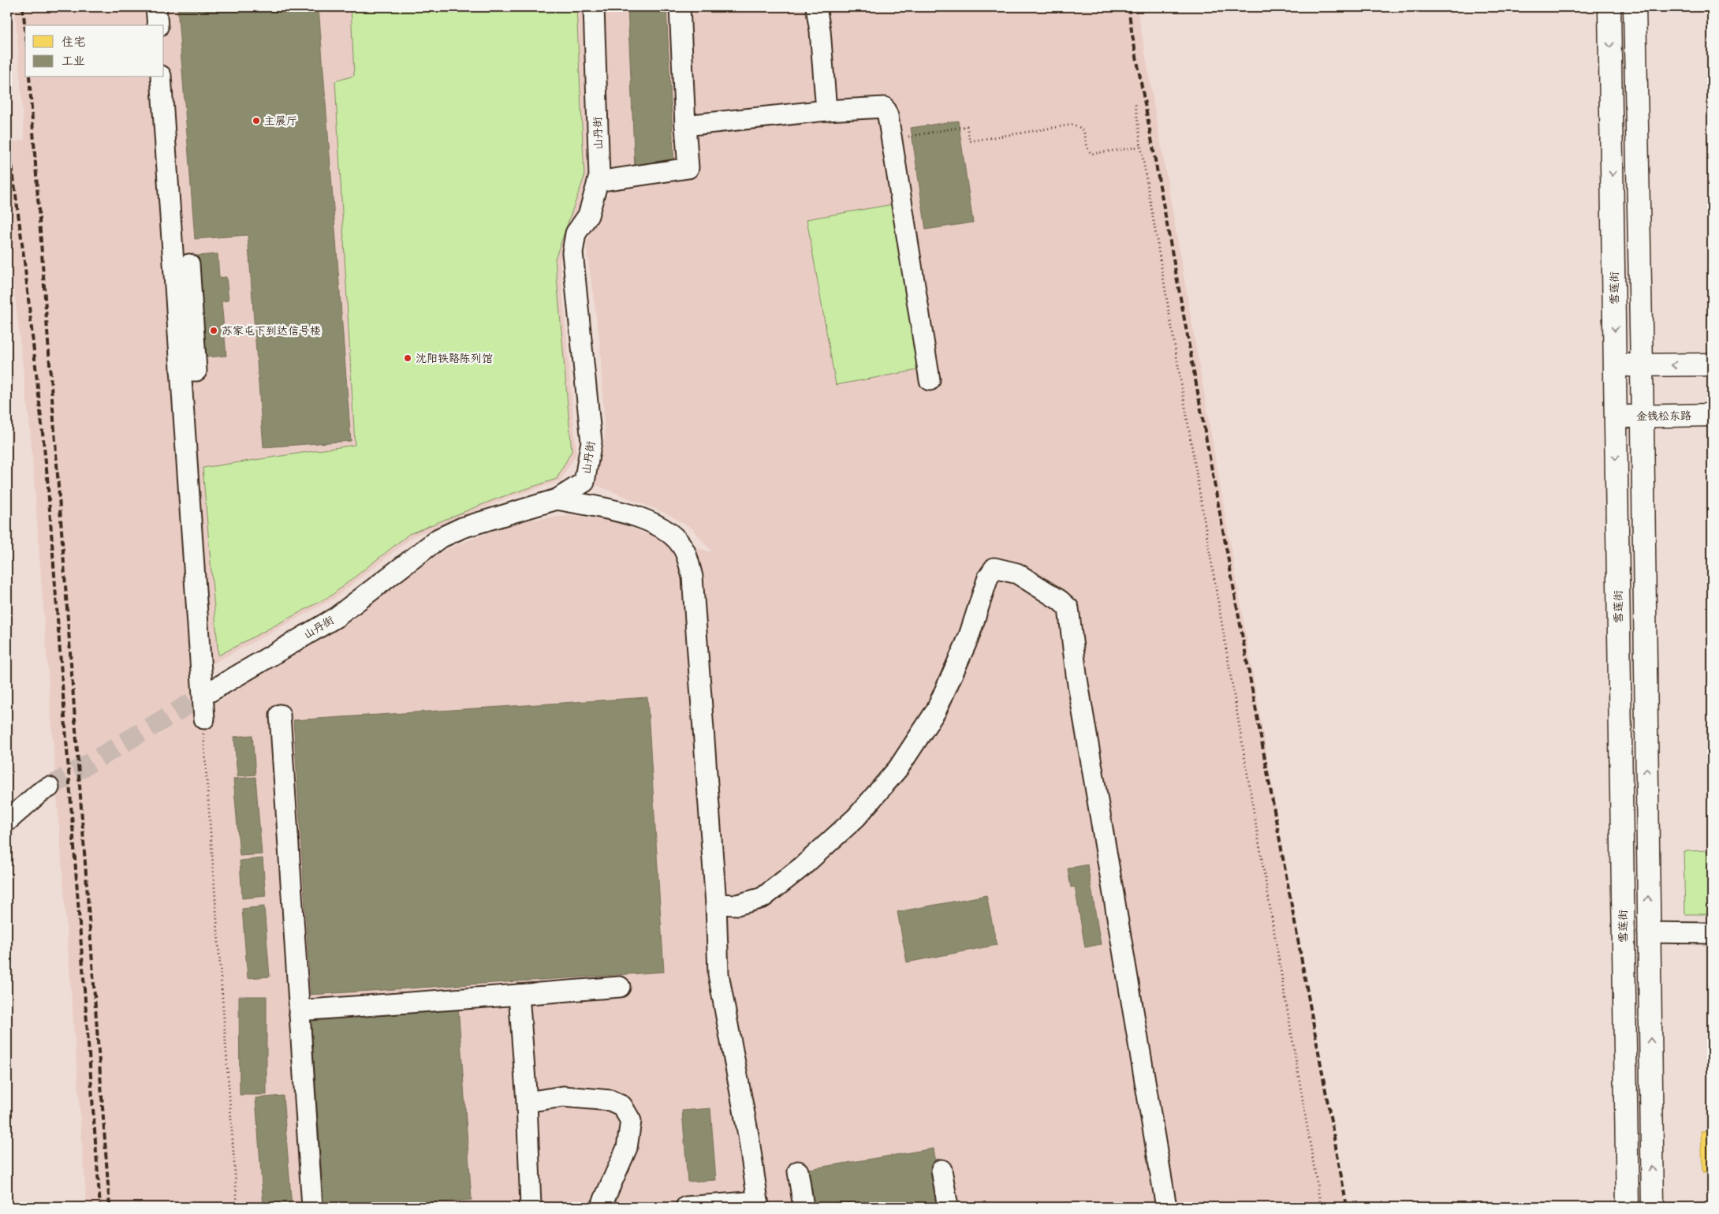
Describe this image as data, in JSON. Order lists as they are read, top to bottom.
{
  "streets": {
    "main road": ["雪莲街", "金钱松东路"],
    "street": ["山丹街"]
  },
  "crossings": [
    ["雪莲街", "金钱松东路"]
  ],
  "places": ["主展厅", "苏家屯下到达信号楼", "沈阳铁路陈列馆"],
  "legend": ["住宅", "工业"]
}
